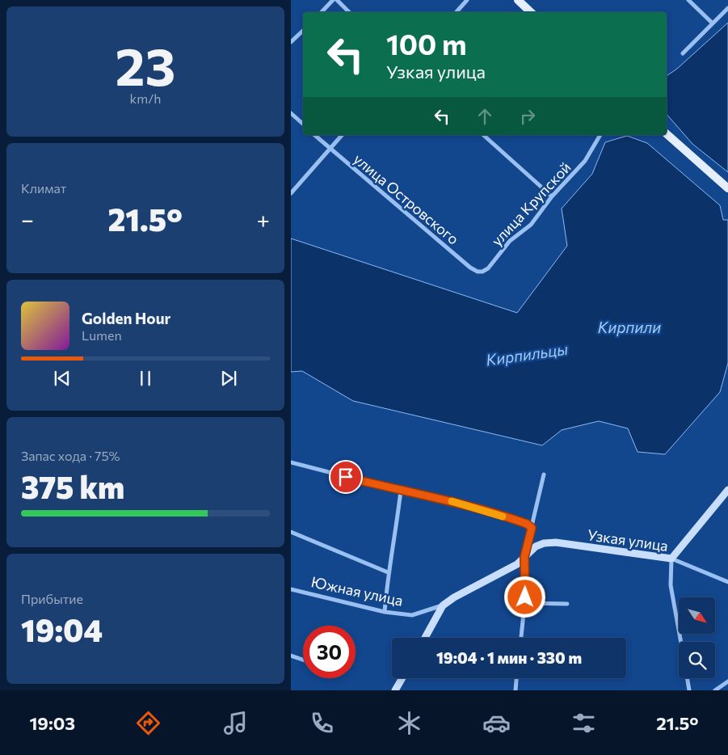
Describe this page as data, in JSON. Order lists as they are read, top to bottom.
{
  "streets": {
    "main road": ["Узкая улица", "Южная улица"],
    "street": ["улица Островского", "улица Крупской"]
  },
  "crossings": [
    ["улица Островского", "улица Крупской"],
    ["Узкая улица", "Южная улица"]
  ],
  "water": ["Кирпили", "Кирпильцы"],
  "north": "bottom right",
  "page": {
    "tile": [
      ["23", "km/h"],
      "Климат",
      ["Запас хода · 75%", "375 km"],
      ["Прибытие", "19:04"]
    ],
    "turn": ["100 m", "Узкая улица"],
    "heat": ["−", "21.5°", "+"],
    "song": ["Golden Hour", "Lumen"],
    "limit": "30",
    "trip": "19:04 · 1 мин · 330 m",
    "tabs": ["19:03", "21.5°"]
  }
}
